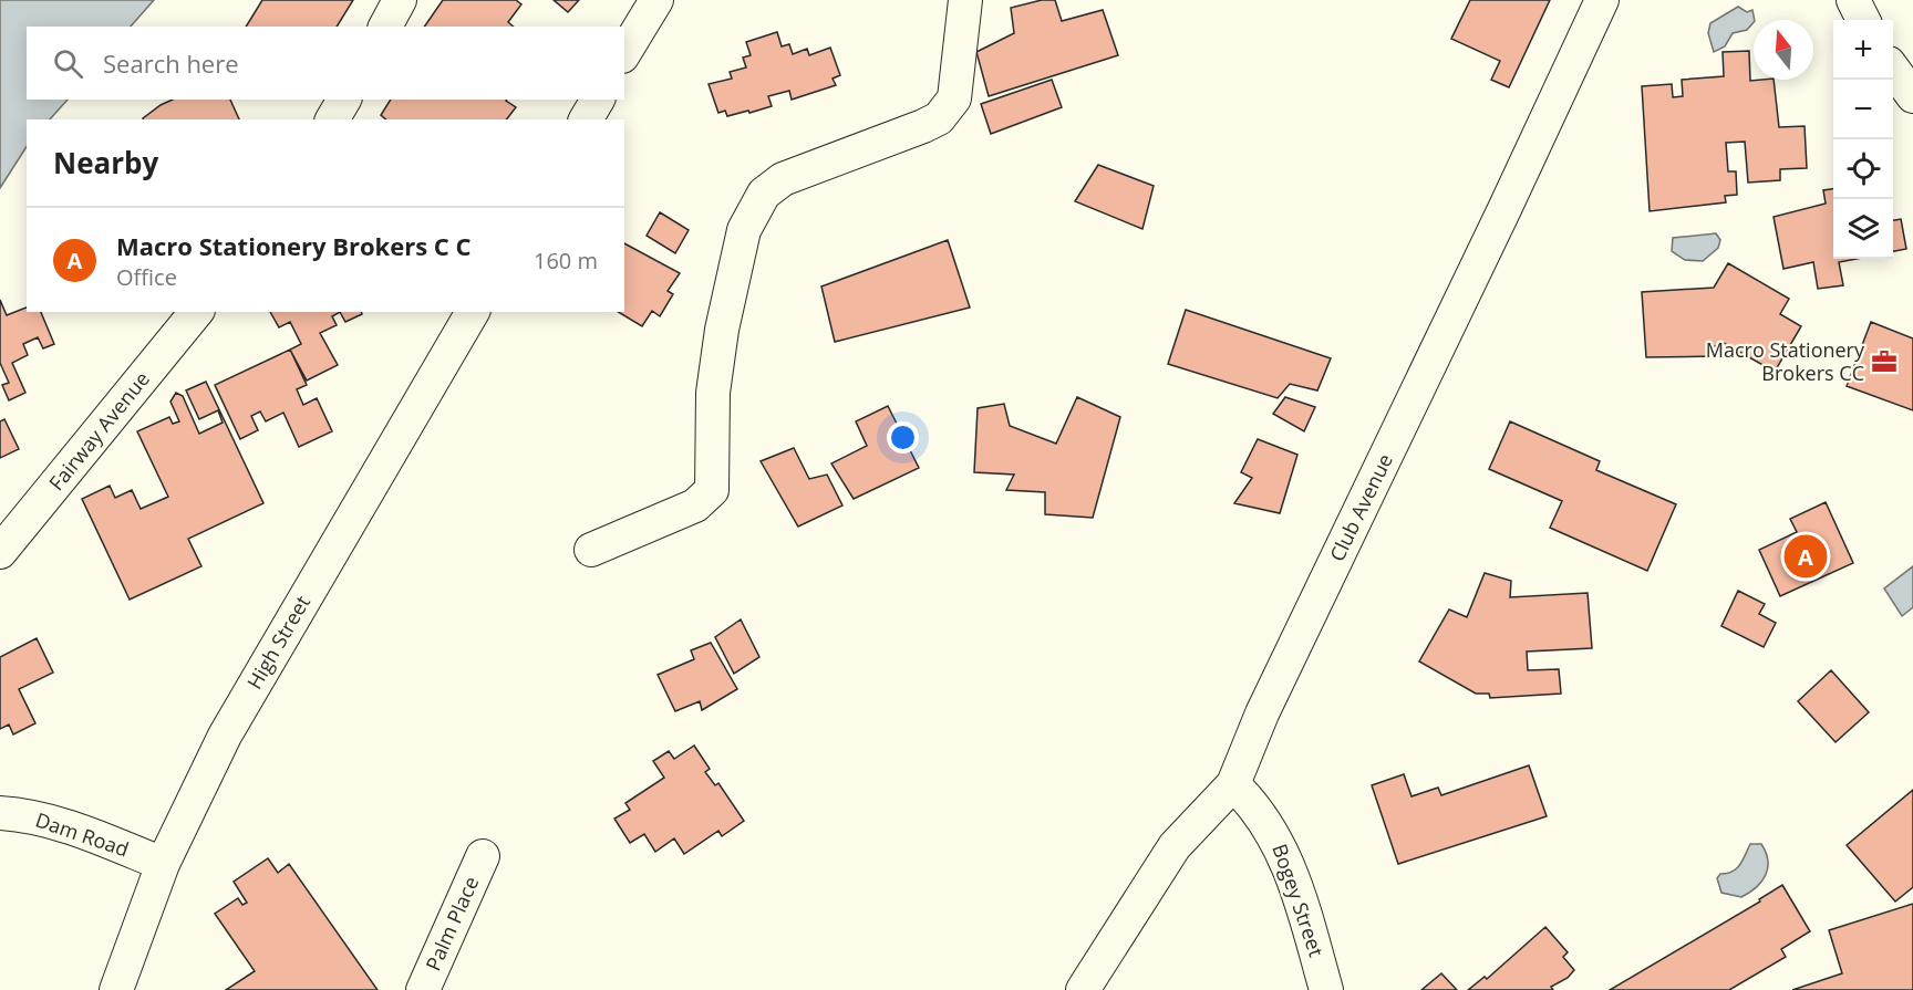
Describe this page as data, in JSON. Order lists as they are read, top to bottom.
{
  "streets": {
    "street": [
      "Fairway Avenue",
      "Club Avenue",
      "High Street",
      "Dam Road",
      "Bogey Street",
      "Palm Place"
    ]
  },
  "crossings": [
    ["Club Avenue", "Bogey Street"],
    ["High Street", "Dam Road"]
  ],
  "places": {
    "office": ["Macro Stationery Brokers CC"]
  },
  "north": "top",
  "page": {
    "map_buttons": ["+", "−"],
    "search": "Search here",
    "heading": "Nearby",
    "list": [
      {
        "mark": "A",
        "name": "Macro Stationery Brokers C C",
        "note": "Office",
        "value": "160 m"
      }
    ],
    "pins": "A"
  }
}
